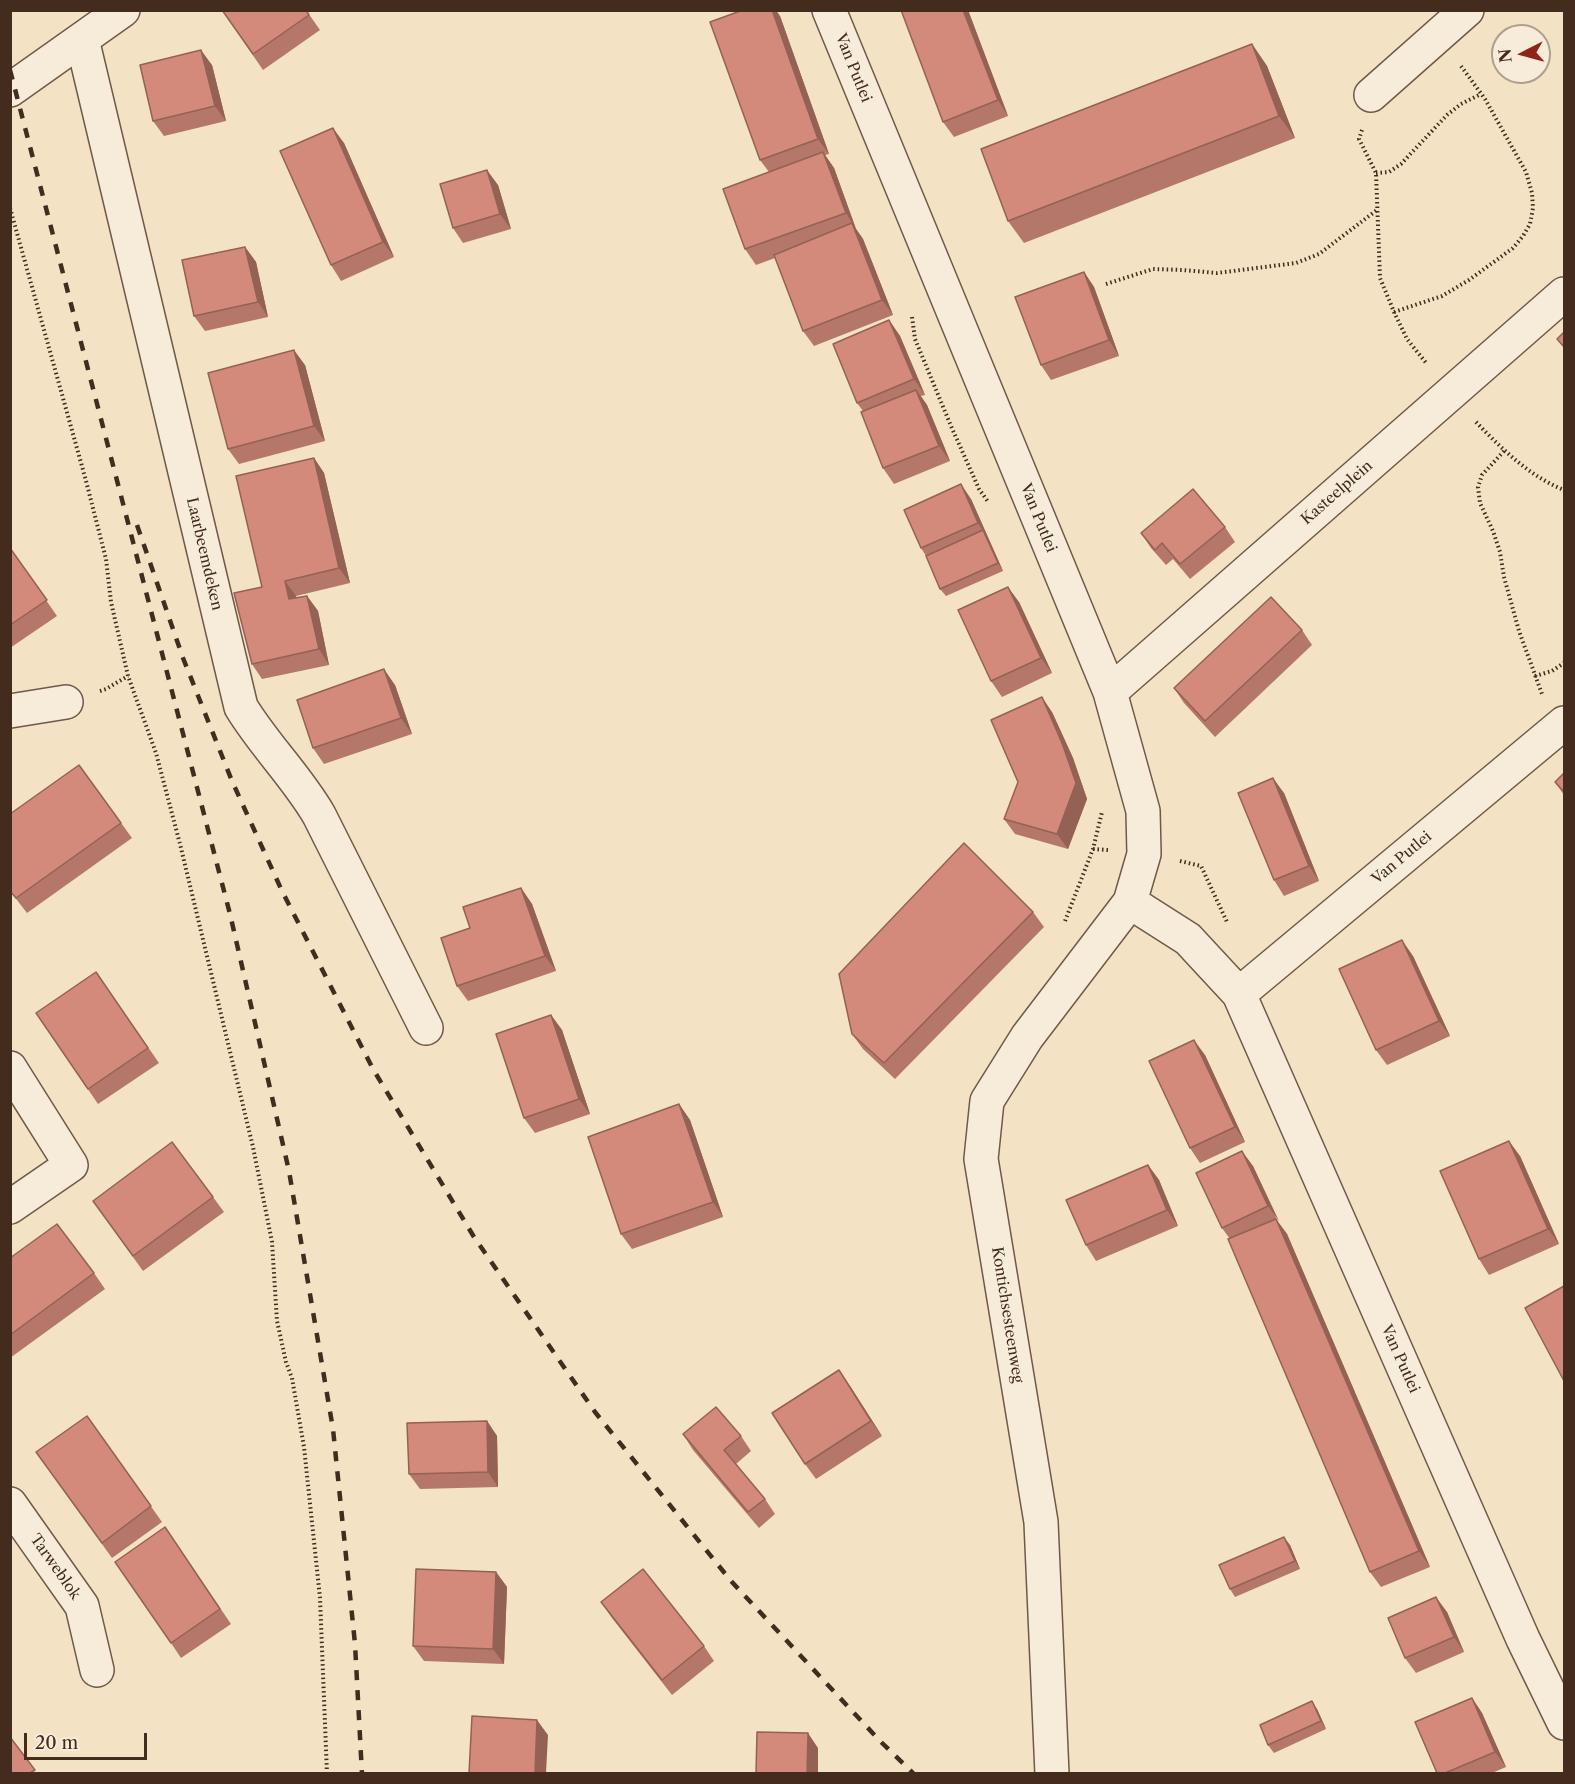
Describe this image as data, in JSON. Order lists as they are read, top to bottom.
{
  "streets": {
    "street": [
      "Van Putlei",
      "Kasteelplein",
      "Laarbeemdeken",
      "Kontichsesteenweg",
      "Tarweblok"
    ]
  },
  "crossings": [
    ["Van Putlei", "Kasteelplein"],
    ["Van Putlei", "Kontichsesteenweg"]
  ],
  "scale_bar": "20 m",
  "north": "left"
}
